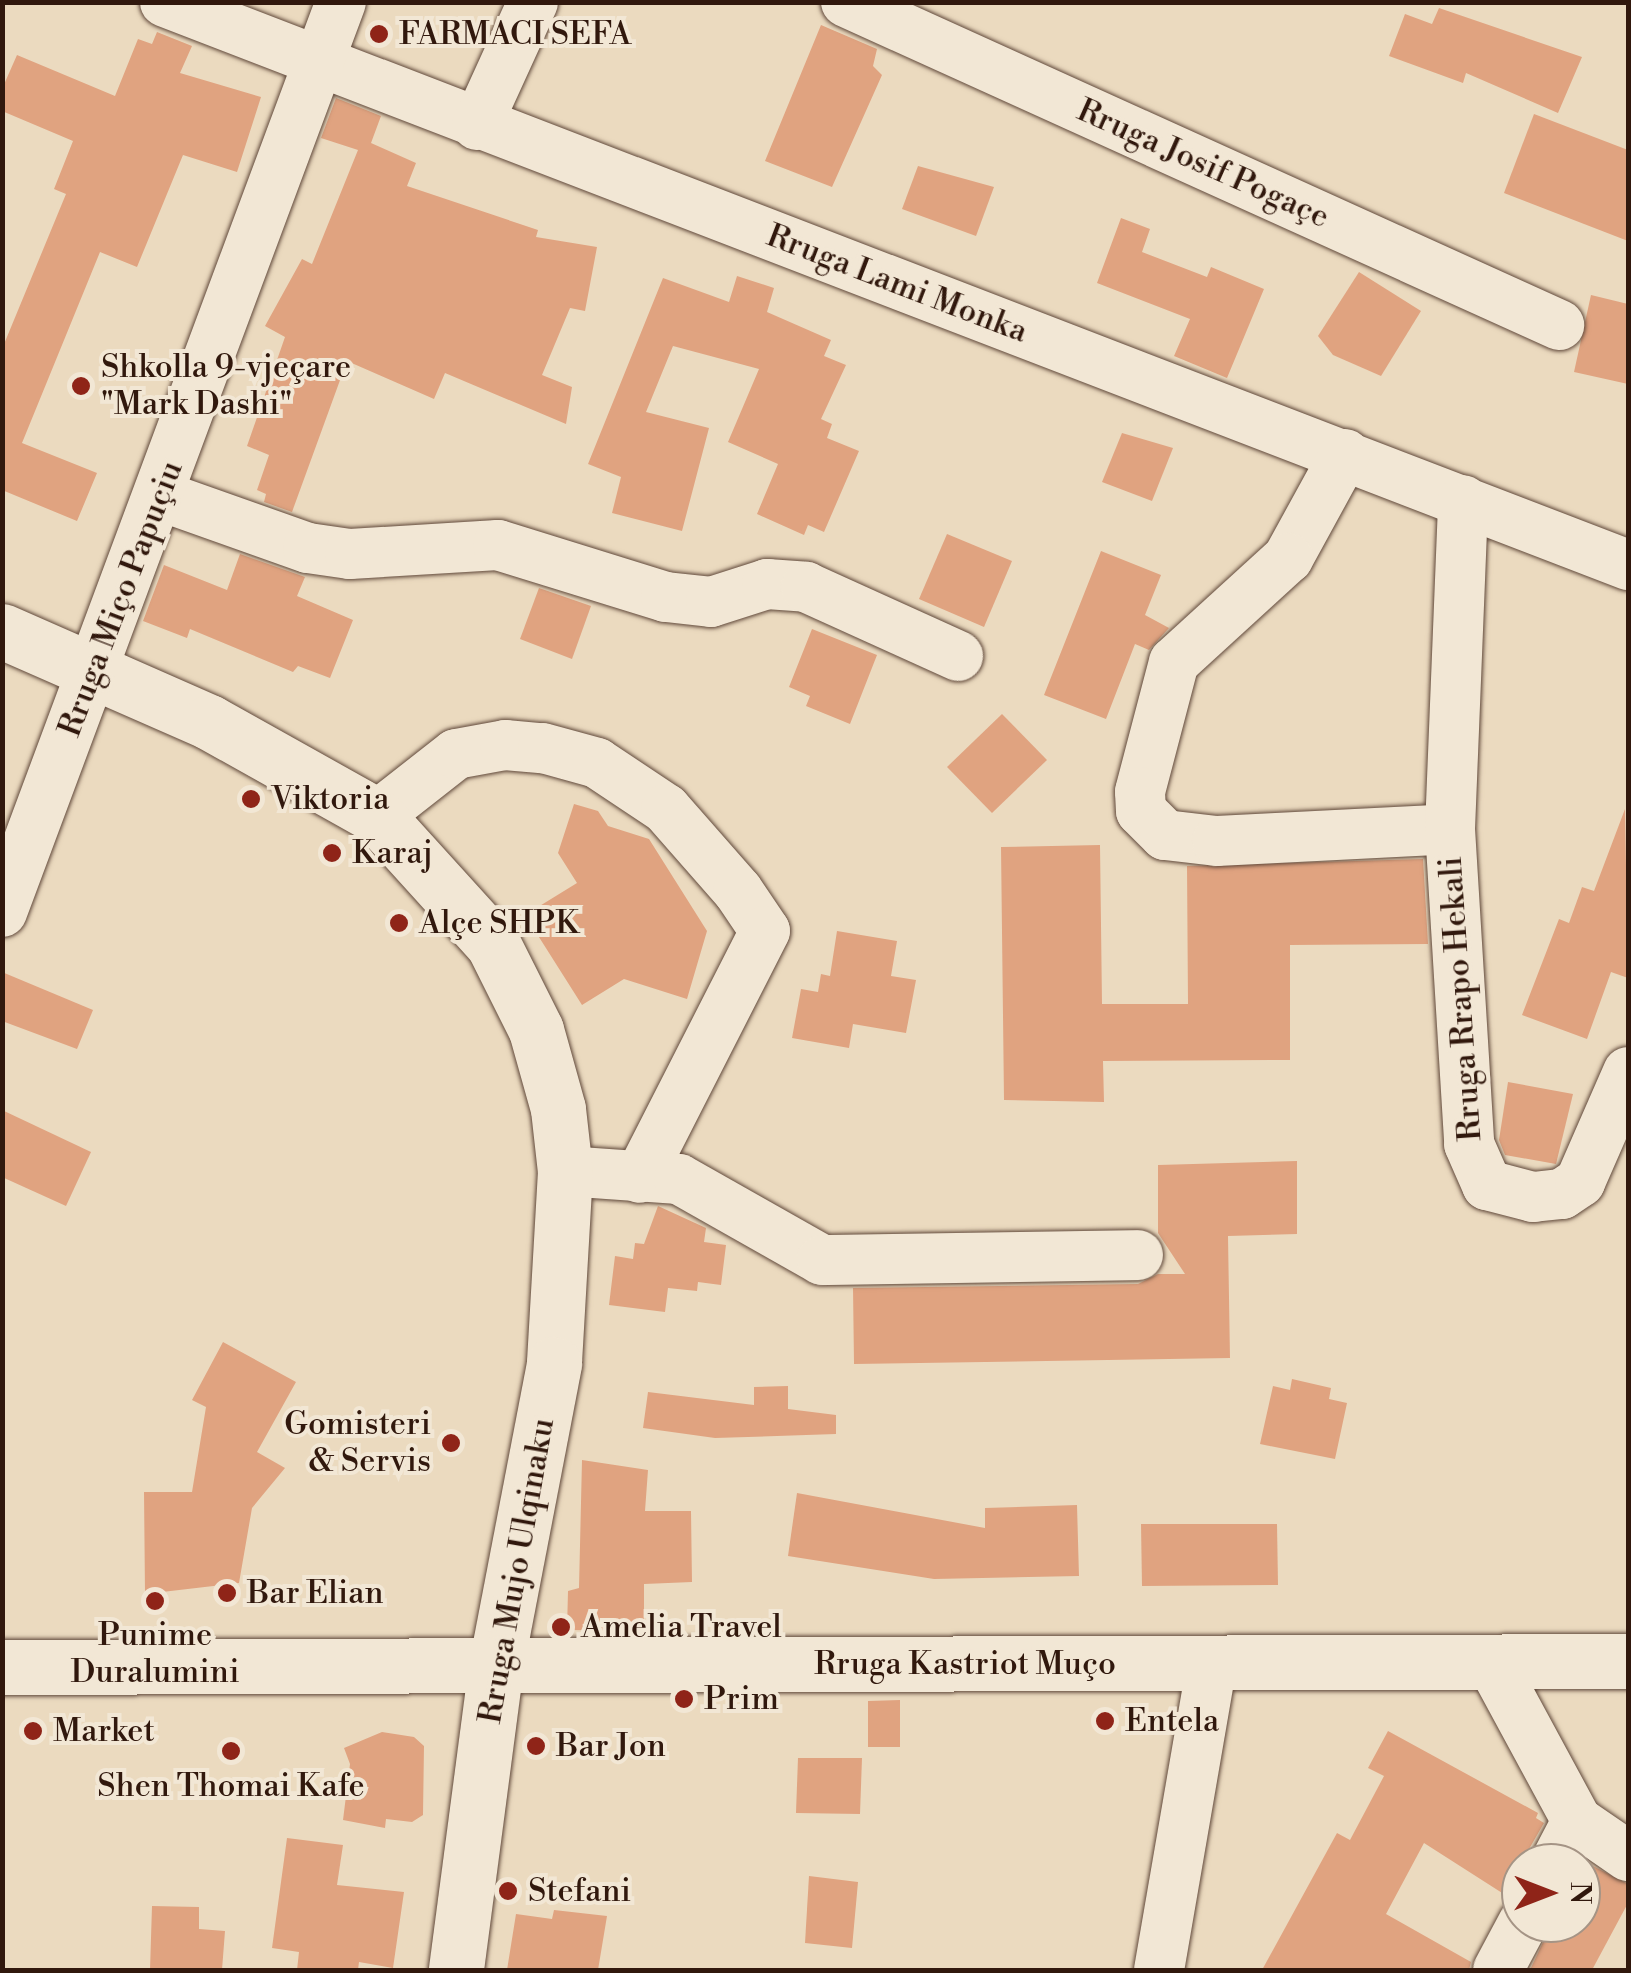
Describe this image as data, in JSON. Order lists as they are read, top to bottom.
{
  "streets": {
    "main road": ["Rruga Mujo Ulqinaku", "Rruga Kastriot Muço"],
    "street": [
      "Rruga Josif Pogaçe",
      "Rruga Lami Monka",
      "Rruga Miço Papuçiu",
      "Rruga Rrapo Hekali"
    ]
  },
  "crossings": [
    ["Rruga Lami Monka", "Rruga Miço Papuçiu"],
    ["Rruga Lami Monka", "Rruga Rrapo Hekali"],
    ["Rruga Miço Papuçiu", "Rruga Mujo Ulqinaku"],
    ["Rruga Mujo Ulqinaku", "Rruga Kastriot Muço"]
  ],
  "places": [
    "FARMACI SEFA",
    "Shkolla 9-vjeçare \"Mark Dashi\"",
    "Viktoria",
    "Karaj",
    "Alçe SHPK",
    "Gomisteri & Servis",
    "Bar Elian",
    "Punime Duralumini",
    "Amelia Travel",
    "Prim",
    "Entela",
    "Market",
    "Bar Jon",
    "Shen Thomai Kafe",
    "Stefani"
  ],
  "north": "right"
}
